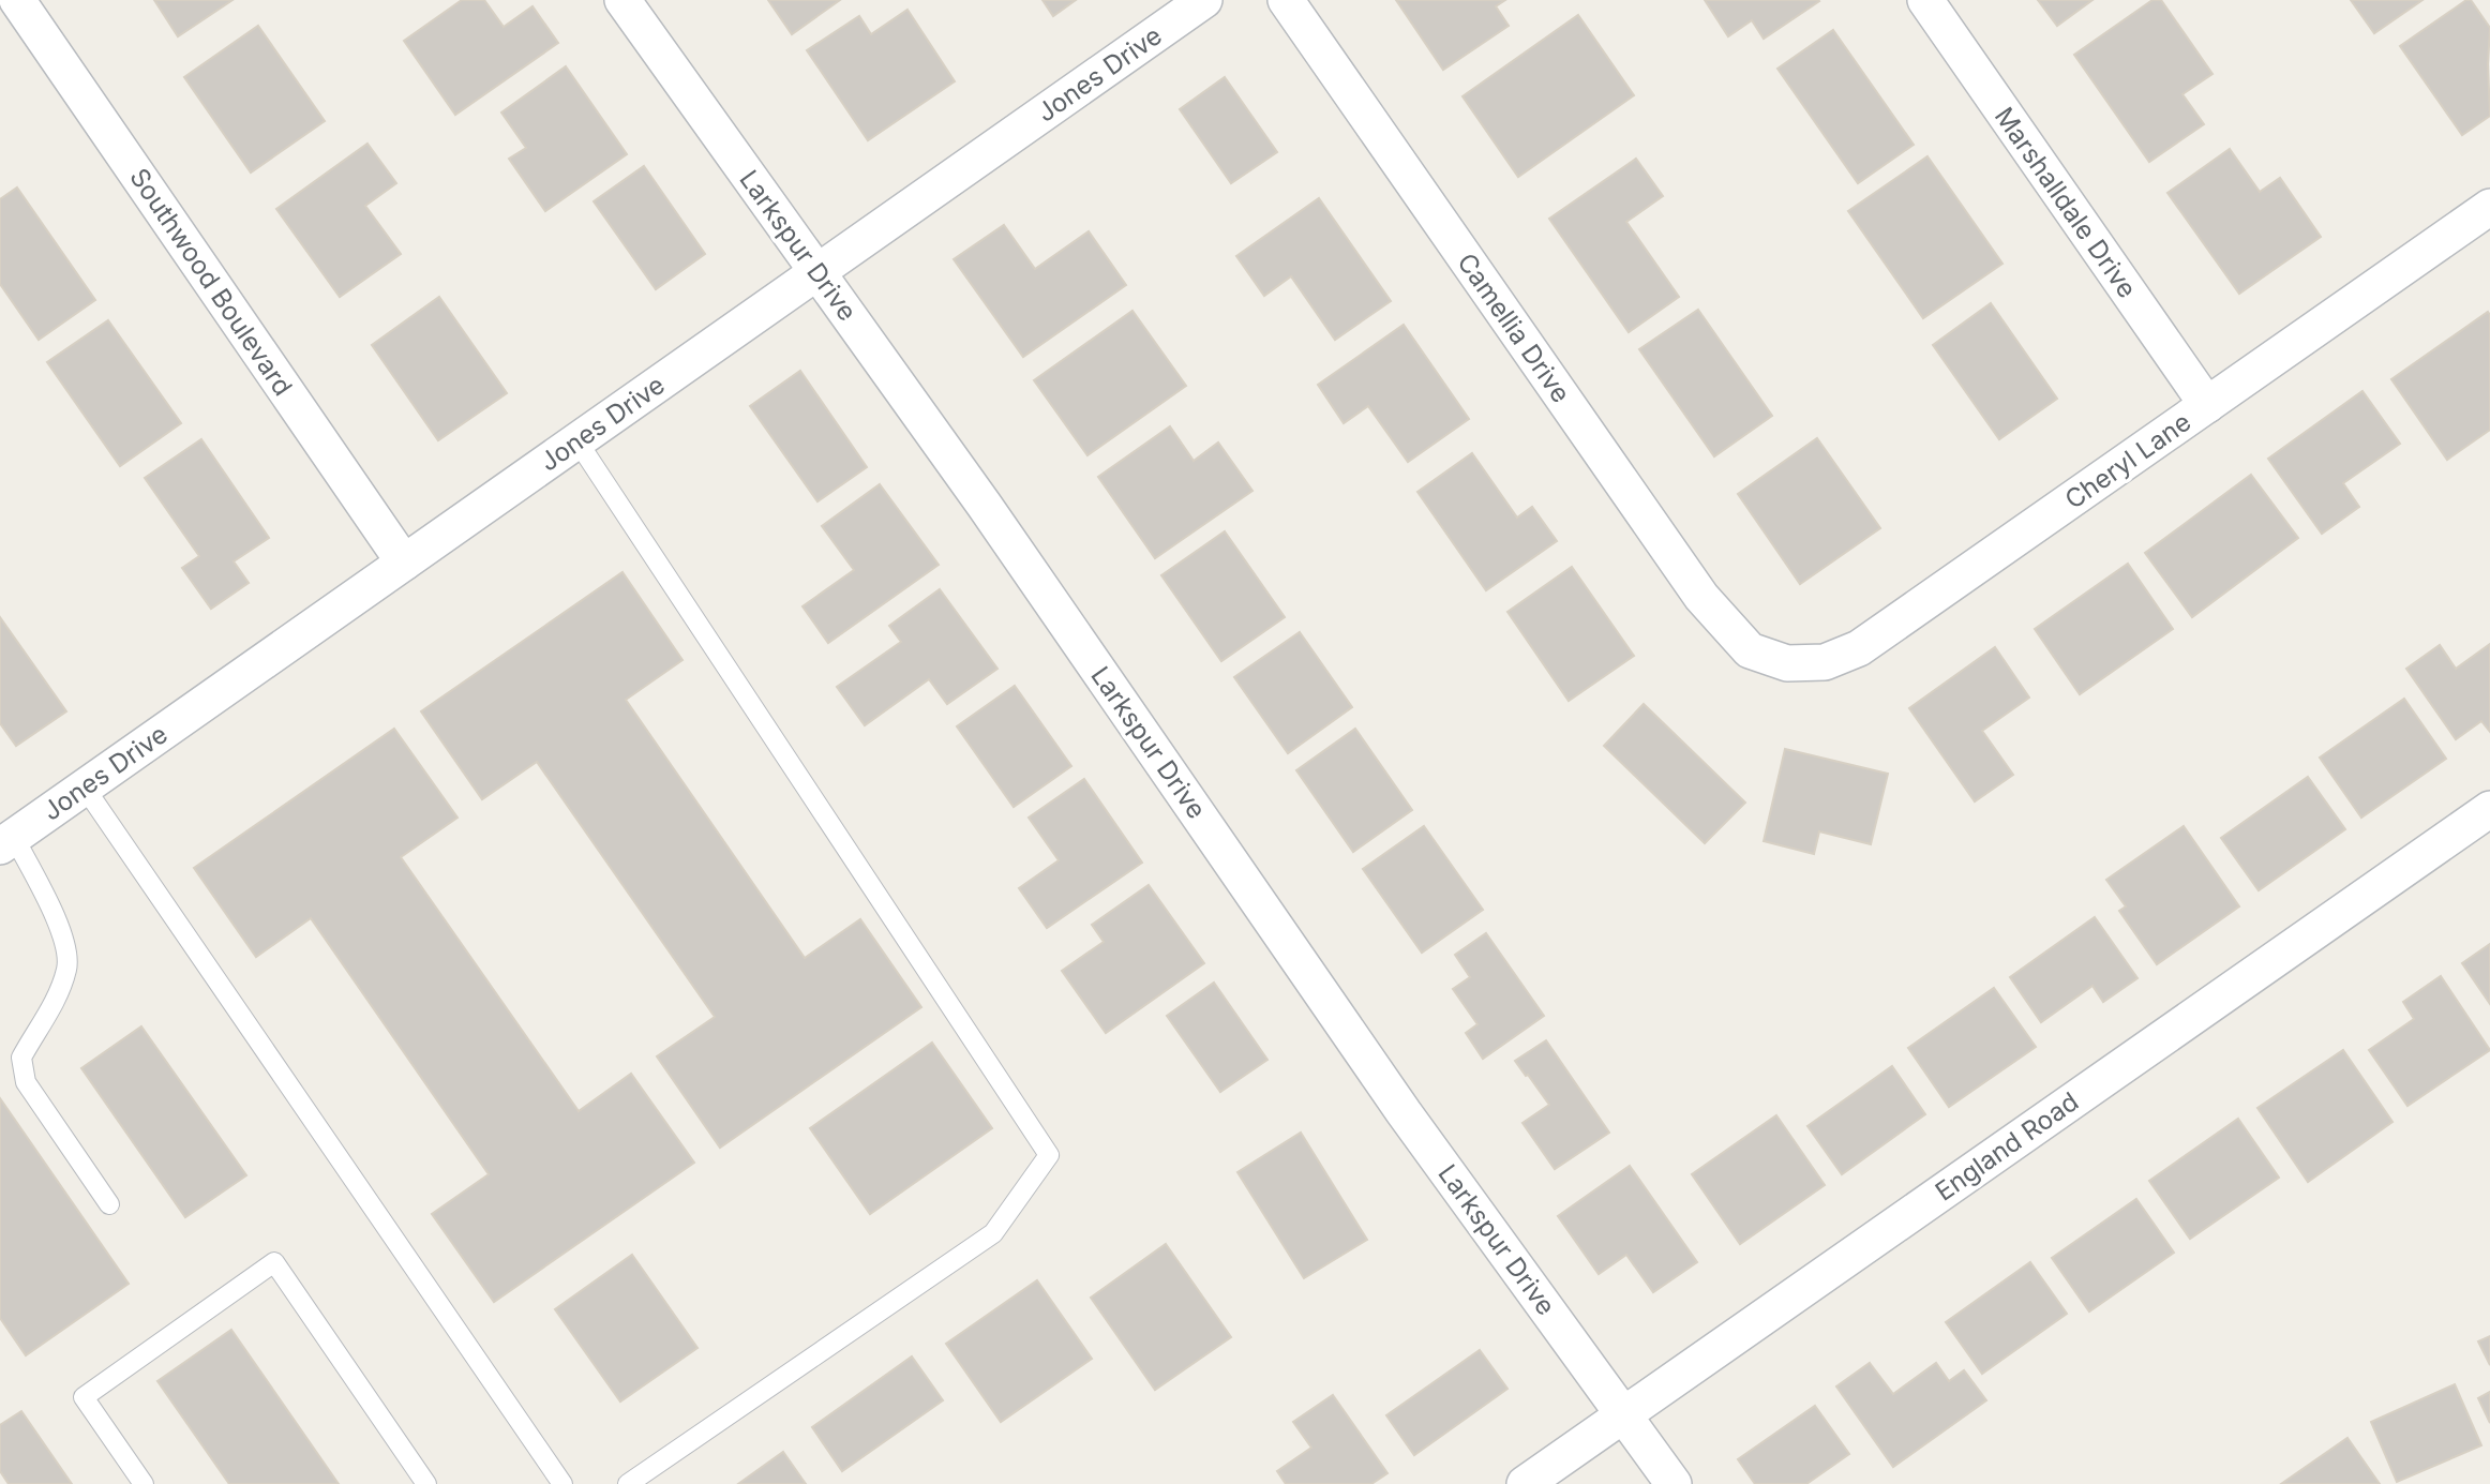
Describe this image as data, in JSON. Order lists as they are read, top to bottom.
{
  "streets": {
    "street": [
      "Jones Drive",
      "Marshalldale Drive",
      "Larkspur Drive",
      "Southwood Boulevard",
      "Camellia Drive",
      "Cheryl Lane",
      "England Road"
    ]
  },
  "crossings": [
    ["Jones Drive", "Larkspur Drive"],
    ["Jones Drive", "Southwood Boulevard"],
    ["Marshalldale Drive", "Cheryl Lane"],
    ["Larkspur Drive", "England Road"],
    ["Camellia Drive", "Cheryl Lane"]
  ]
}
